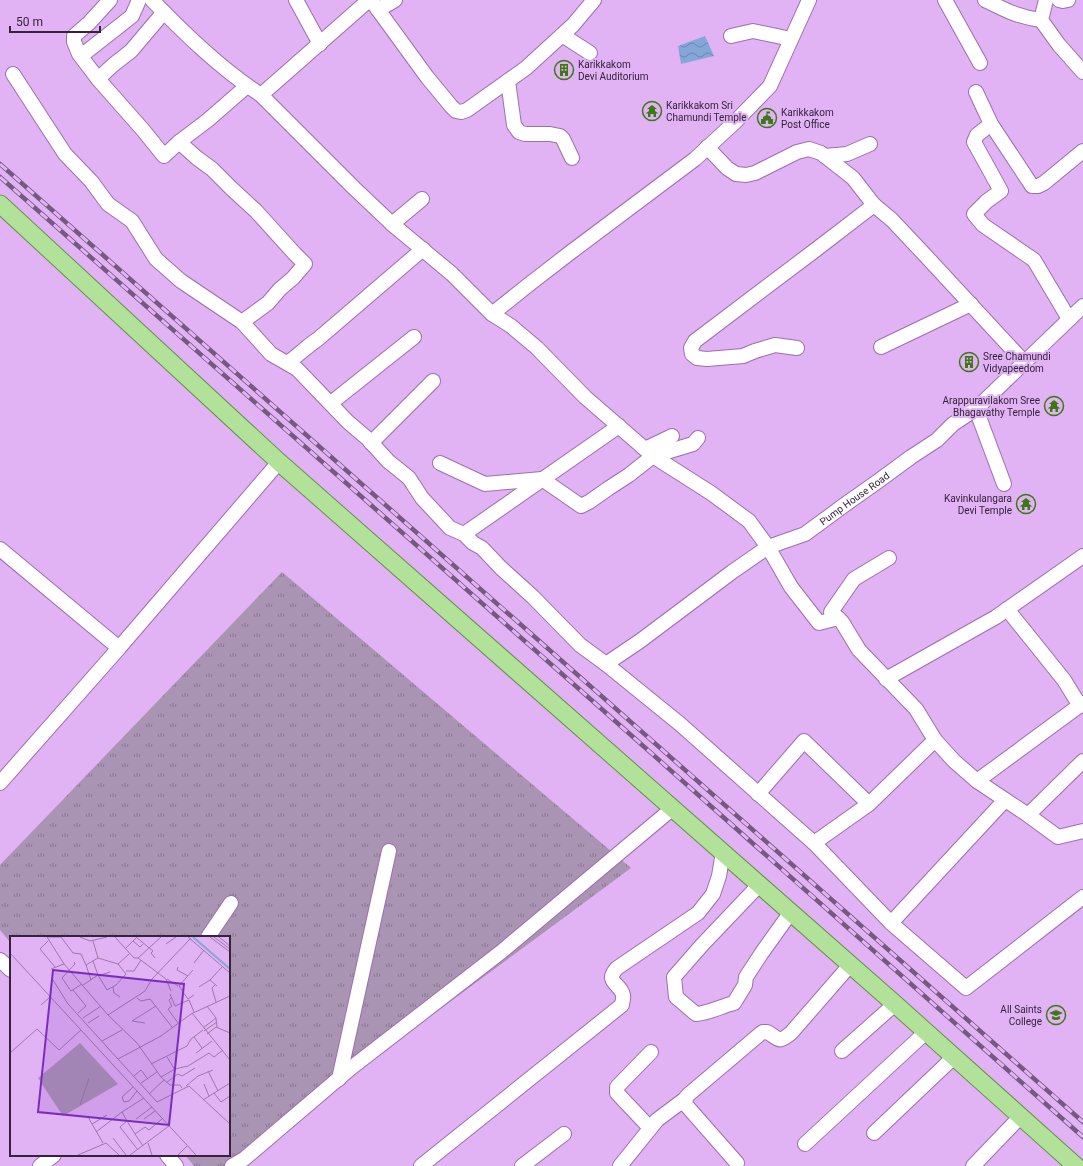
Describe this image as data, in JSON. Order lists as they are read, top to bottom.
{
  "streets": {
    "street": ["Pump House Road"]
  },
  "places": {
    "building": ["Karikkakom Devi Auditorium", "Sree Chamundi Vidyapeedom"],
    "temple": ["Karikkakom Sri Chamundi Temple", "Arappuravilakom Sree Bhagavathy Temple", "Kavinkulangara Devi Temple"],
    "public building": ["Karikkakom Post Office"],
    "school or university": ["All Saints College"]
  },
  "scale_bar": "50 m"
}
